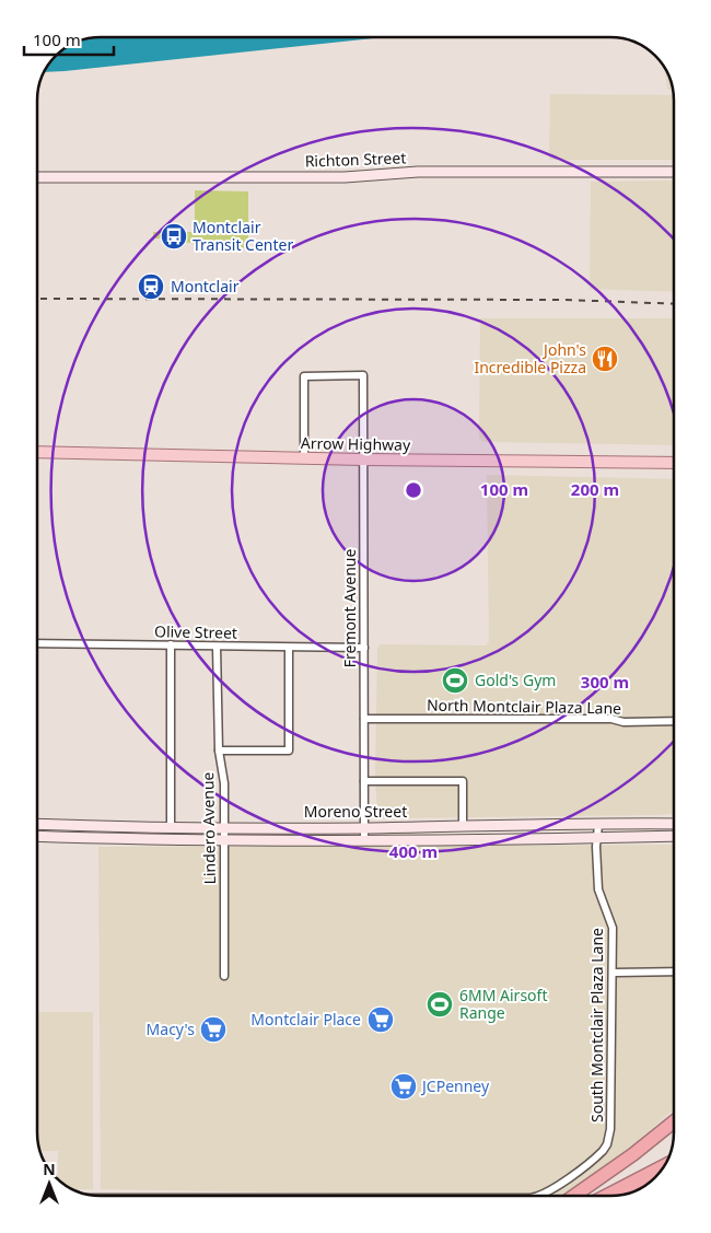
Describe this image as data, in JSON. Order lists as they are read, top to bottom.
{
  "streets": {
    "main road": ["Arrow Highway"],
    "street": [
      "Richton Street",
      "Fremont Avenue",
      "Olive Street",
      "North Montclair Plaza Lane",
      "Moreno Street",
      "Lindero Avenue",
      "South Montclair Plaza Lane"
    ]
  },
  "crossings": [
    ["Arrow Highway", "Fremont Avenue"],
    ["Fremont Avenue", "Olive Street"],
    ["Fremont Avenue", "North Montclair Plaza Lane"],
    ["Fremont Avenue", "Moreno Street"],
    ["Olive Street", "Lindero Avenue"],
    ["Moreno Street", "Lindero Avenue"],
    ["Moreno Street", "South Montclair Plaza Lane"]
  ],
  "places": {
    "bus stop": ["Montclair Transit Center"],
    "station": ["Montclair"],
    "restaurant": ["John's Incredible Pizza"],
    "sports": ["Gold's Gym", "6MM Airsoft Range"],
    "supermarket": ["Montclair Place", "Macy's", "JCPenney"]
  },
  "scale_bar": "100 m",
  "north": "top",
  "rings": [
    "100 m",
    "200 m",
    "300 m",
    "400 m"
  ]
}
